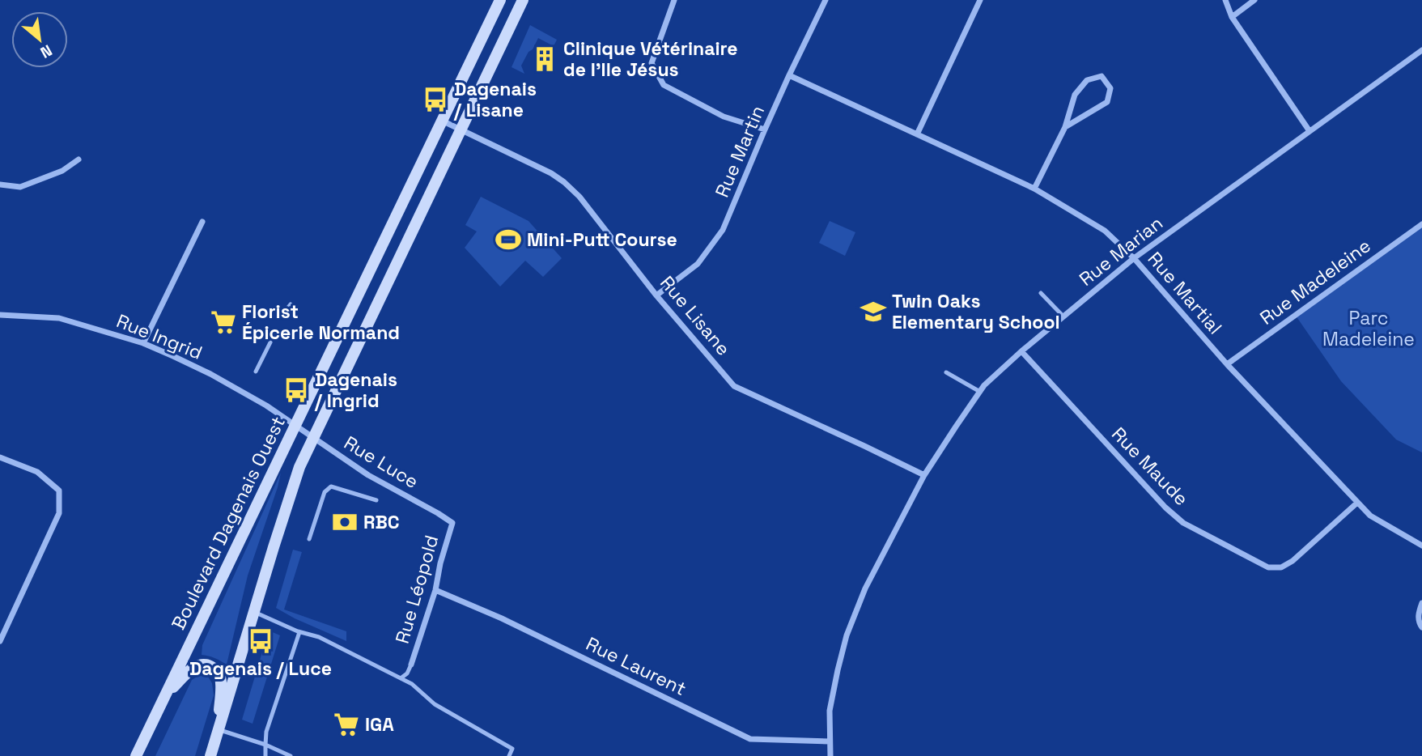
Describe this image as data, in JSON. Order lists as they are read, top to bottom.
{
  "streets": {
    "main road": ["Boulevard Dagenais Ouest"],
    "street": [
      "Rue Martin",
      "Rue Marian",
      "Rue Madeleine",
      "Rue Martial",
      "Rue Lisane",
      "Rue Ingrid",
      "Rue Luce",
      "Rue Maude",
      "Rue Léopold",
      "Rue Laurent"
    ]
  },
  "crossings": [
    ["Rue Martin", "Rue Martial"],
    ["Rue Martin", "Rue Lisane"],
    ["Rue Marian", "Rue Martial"],
    ["Rue Marian", "Rue Lisane"],
    ["Rue Marian", "Rue Maude"],
    ["Rue Marian", "Rue Laurent"],
    ["Rue Madeleine", "Rue Martial"],
    ["Rue Martial", "Rue Maude"],
    ["Rue Lisane", "Boulevard Dagenais Ouest"],
    ["Rue Ingrid", "Rue Luce"],
    ["Rue Ingrid", "Boulevard Dagenais Ouest"],
    ["Rue Luce", "Boulevard Dagenais Ouest"],
    ["Rue Luce", "Rue Léopold"],
    ["Rue Léopold", "Rue Laurent"]
  ],
  "parks": ["Parc Madeleine"],
  "places": {
    "building": ["Clinique Vétérinaire de I'Ile Jésus"],
    "bus stop": ["Dagenais / Lisane", "Dagenais / Ingrid", "Dagenais / Luce"],
    "sports": ["Mini-Putt Course"],
    "school or university": ["Twin Oaks Elementary School"],
    "supermarket": ["Florist Épicerie Normand", "IGA"],
    "bank": ["RBC"]
  },
  "north": "bottom right"
}
